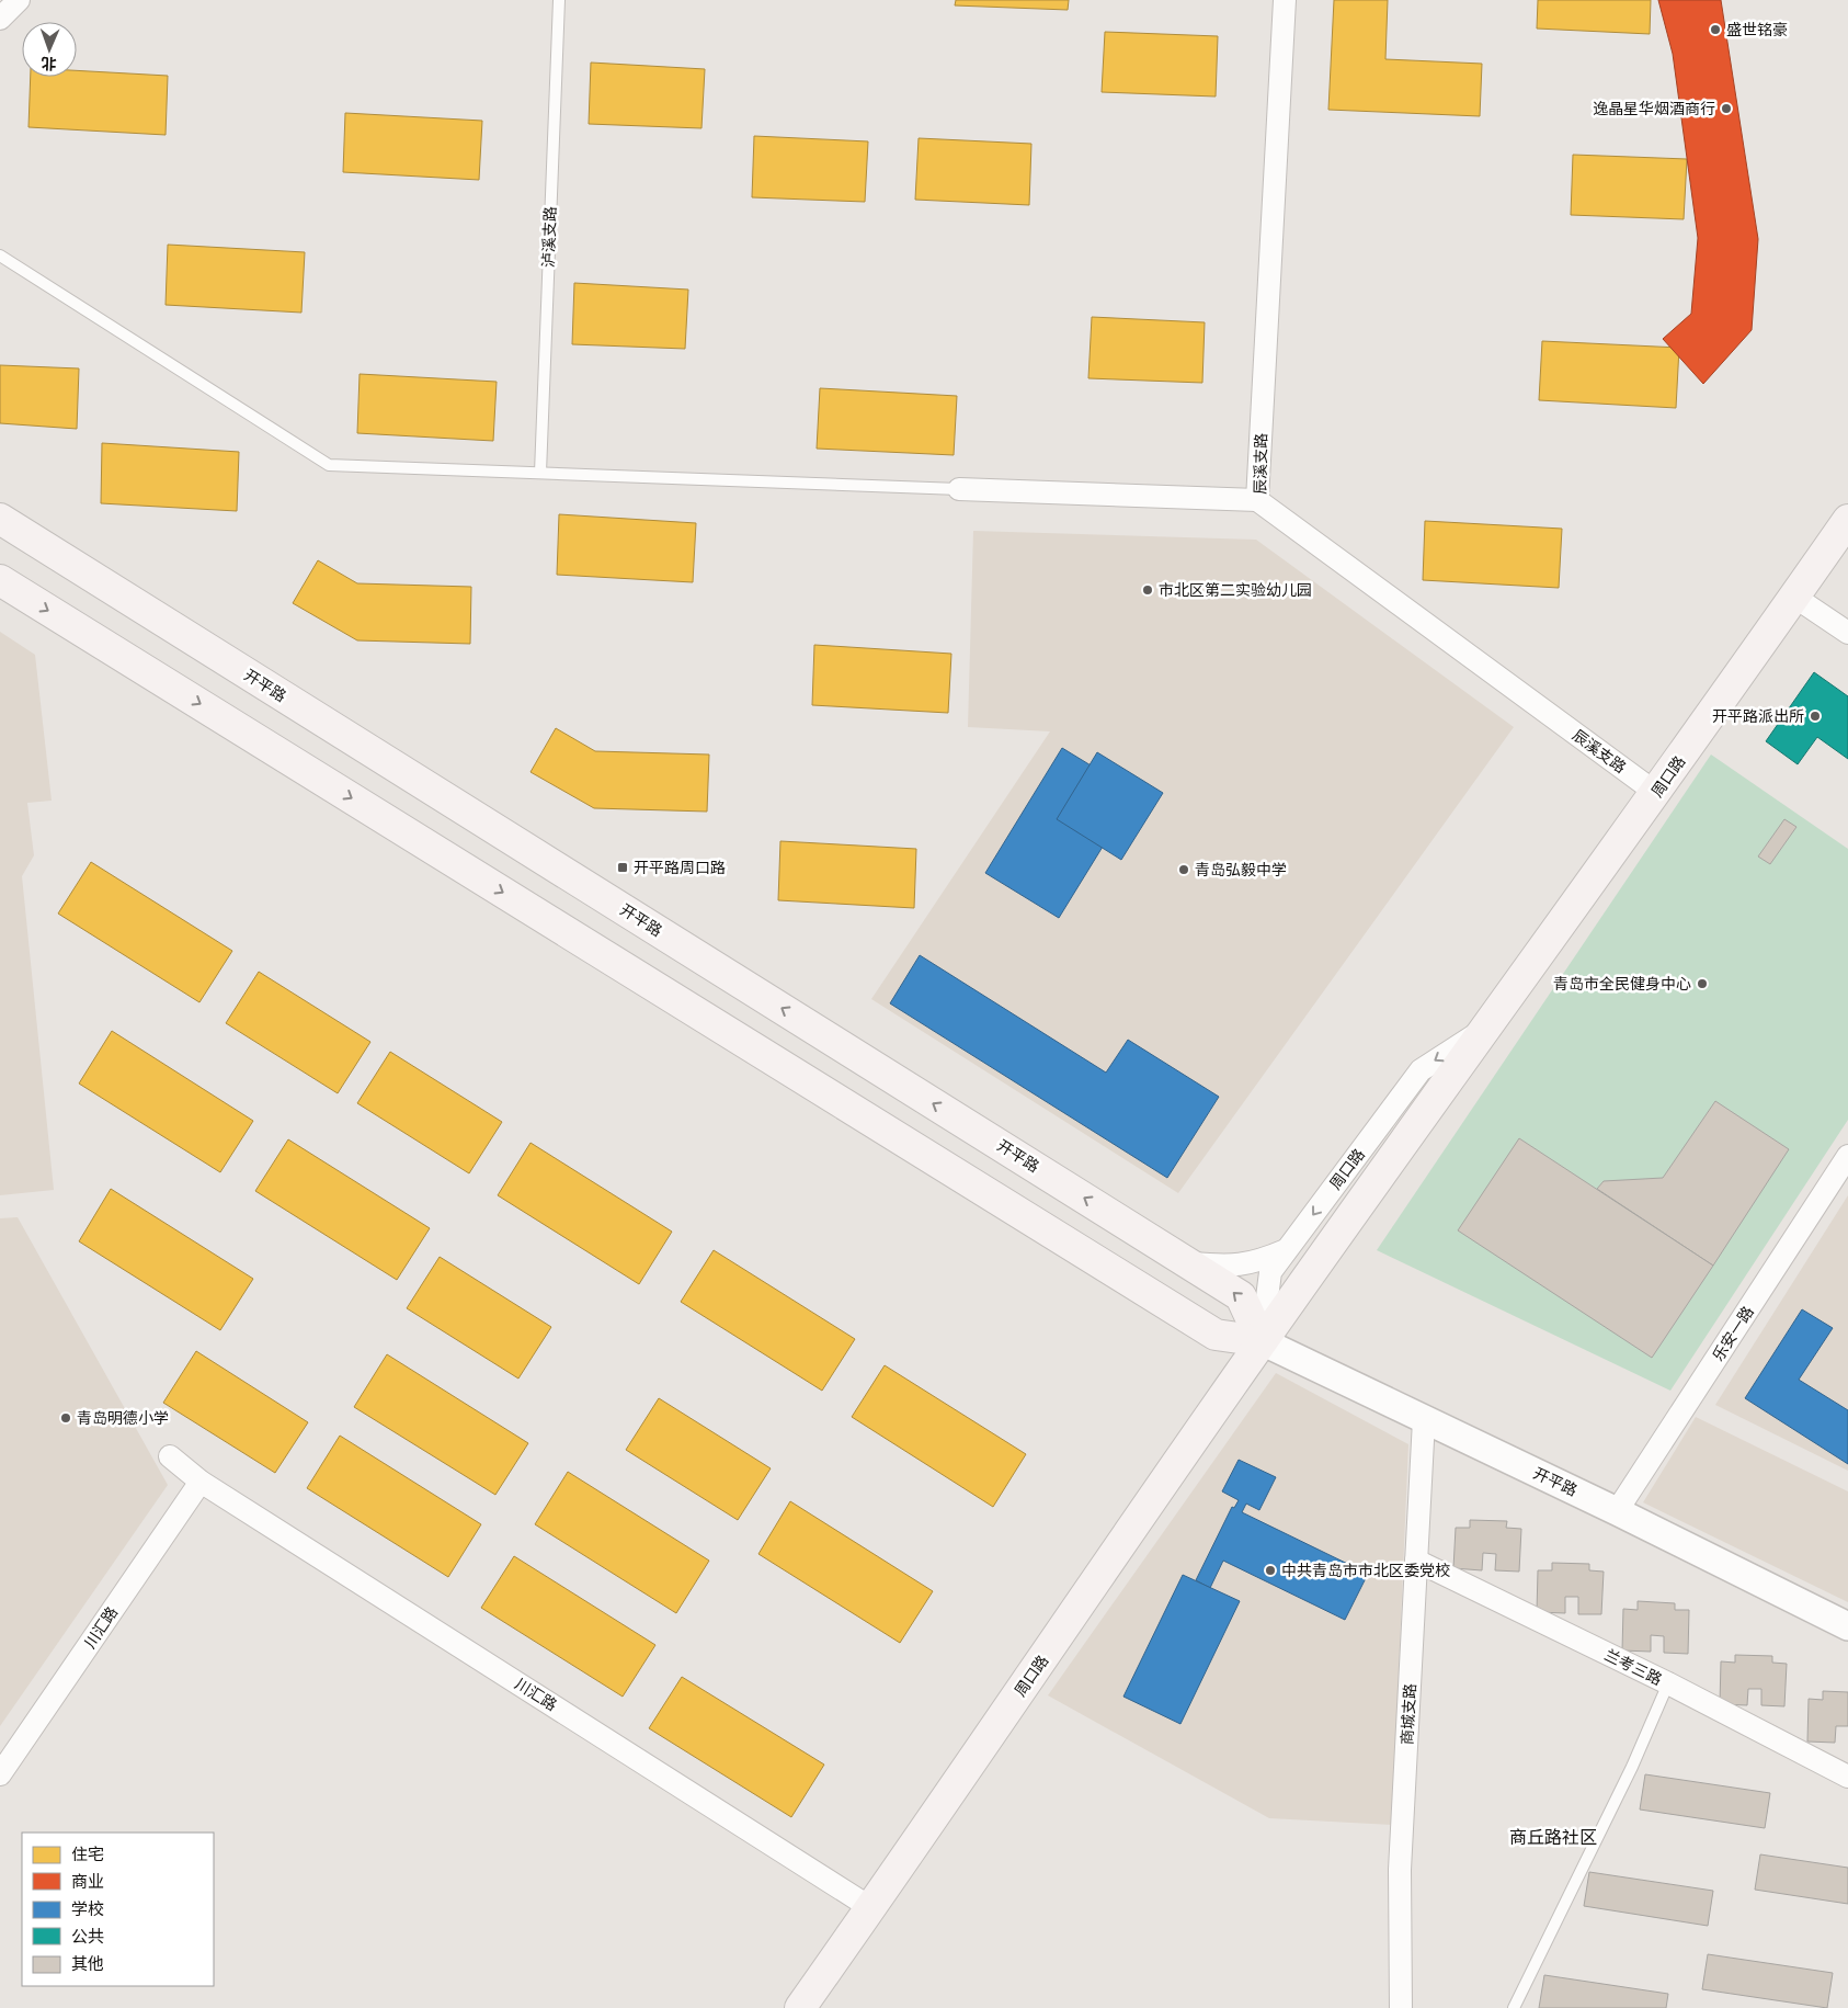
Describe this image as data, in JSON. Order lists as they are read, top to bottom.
{
  "streets": {
    "main road": ["开平路", "周口路"],
    "street": [
      "辰溪支路",
      "乐安一路",
      "川汇路",
      "兰考三路",
      "商城支路"
    ],
    "lane": ["泸溪支路"]
  },
  "crossings": [
    ["辰溪支路", "周口路"],
    ["开平路", "周口路"],
    ["开平路", "乐安一路"],
    ["开平路", "商城支路"],
    ["周口路", "川汇路"],
    ["兰考三路", "商城支路"]
  ],
  "districts": ["商丘路社区"],
  "places": {
    "other": [
      "盛世铭豪",
      "逸晶星华烟酒商行",
      "市北区第二实验幼儿园",
      "开平路派出所",
      "青岛弘毅中学",
      "青岛市全民健身中心",
      "青岛明德小学",
      "中共青岛市市北区委党校"
    ],
    "transit": ["开平路周口路"]
  },
  "legend": [
    "住宅",
    "商业",
    "学校",
    "公共",
    "其他"
  ],
  "north": "bottom"
}
